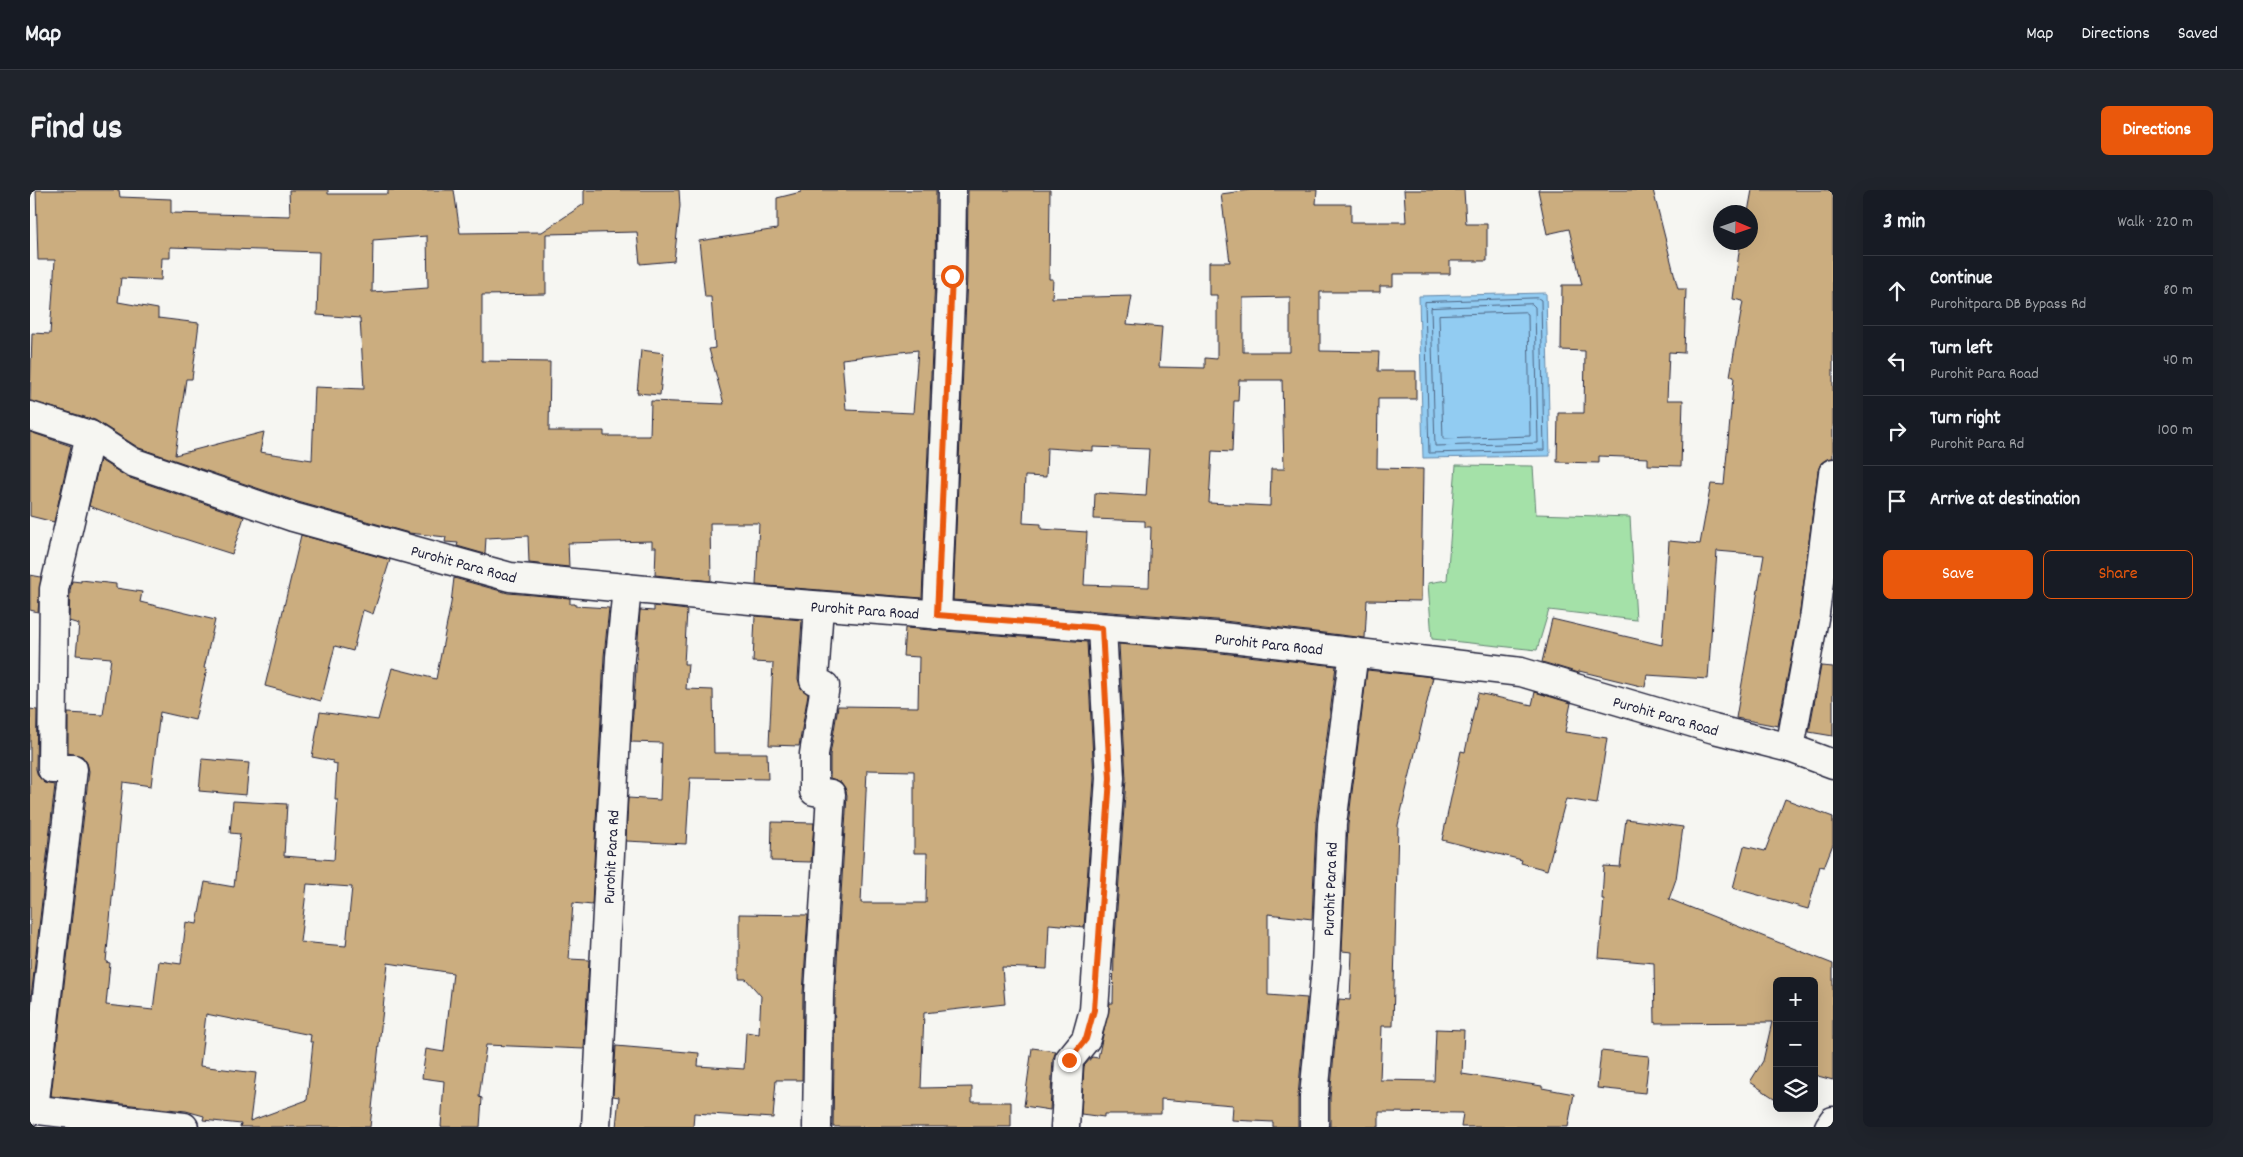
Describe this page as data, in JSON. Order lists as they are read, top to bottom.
{
  "streets": {
    "street": ["Purohit Para Road", "Purohit Para Rd"]
  },
  "crossings": [
    ["Purohit Para Road", "Purohit Para Rd"]
  ],
  "north": "right",
  "page": {
    "header": "Map",
    "nav": ["Map", "Directions", "Saved"],
    "title": "Find us",
    "buttons": [
      "Directions",
      ["Save", "Share"]
    ],
    "heading": ["3 min", "Walk · 220 m"],
    "list": [
      ["Continue", "Purohitpara DB Bypass Rd", "80 m"],
      ["Turn left", "Purohit Para Road", "40 m"],
      ["Turn right", "Purohit Para Rd", "100 m"],
      "Arrive at destination"
    ],
    "map_buttons": ["+", "−"]
  }
}
